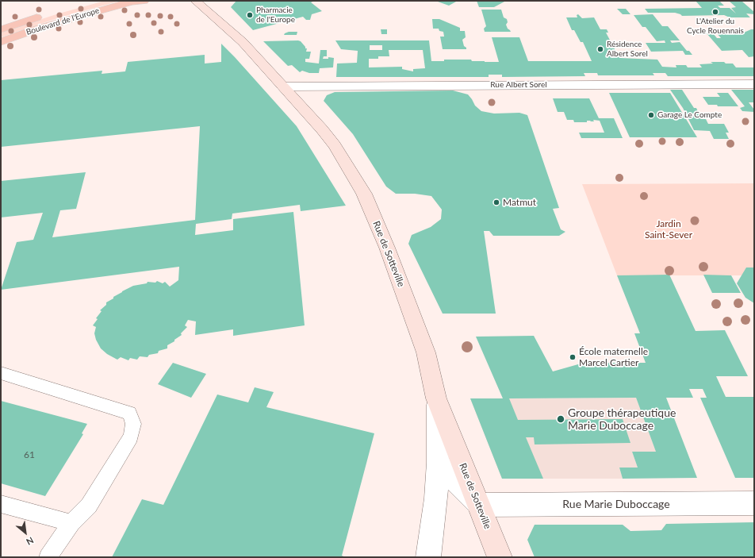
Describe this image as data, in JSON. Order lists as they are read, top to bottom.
{
  "streets": {
    "main road": ["Boulevard de l'Europe"],
    "street": ["Rue Albert Sorel", "Rue de Sotteville", "Rue Marie Duboccage"]
  },
  "crossings": [
    ["Rue Albert Sorel", "Rue de Sotteville"],
    ["Rue de Sotteville", "Rue Marie Duboccage"]
  ],
  "parks": ["Jardin Saint-Sever"],
  "places": [
    "L'Atelier du Cycle Rouennais",
    "Pharmacie de l'Europe",
    "Résidence Albert Sorel",
    "Garage Le Compte",
    "Matmut",
    "École maternelle Marcel Cartier",
    "Groupe thérapeutique Marie Duboccage"
  ],
  "house_numbers": ["61"],
  "north": "bottom right"
}
